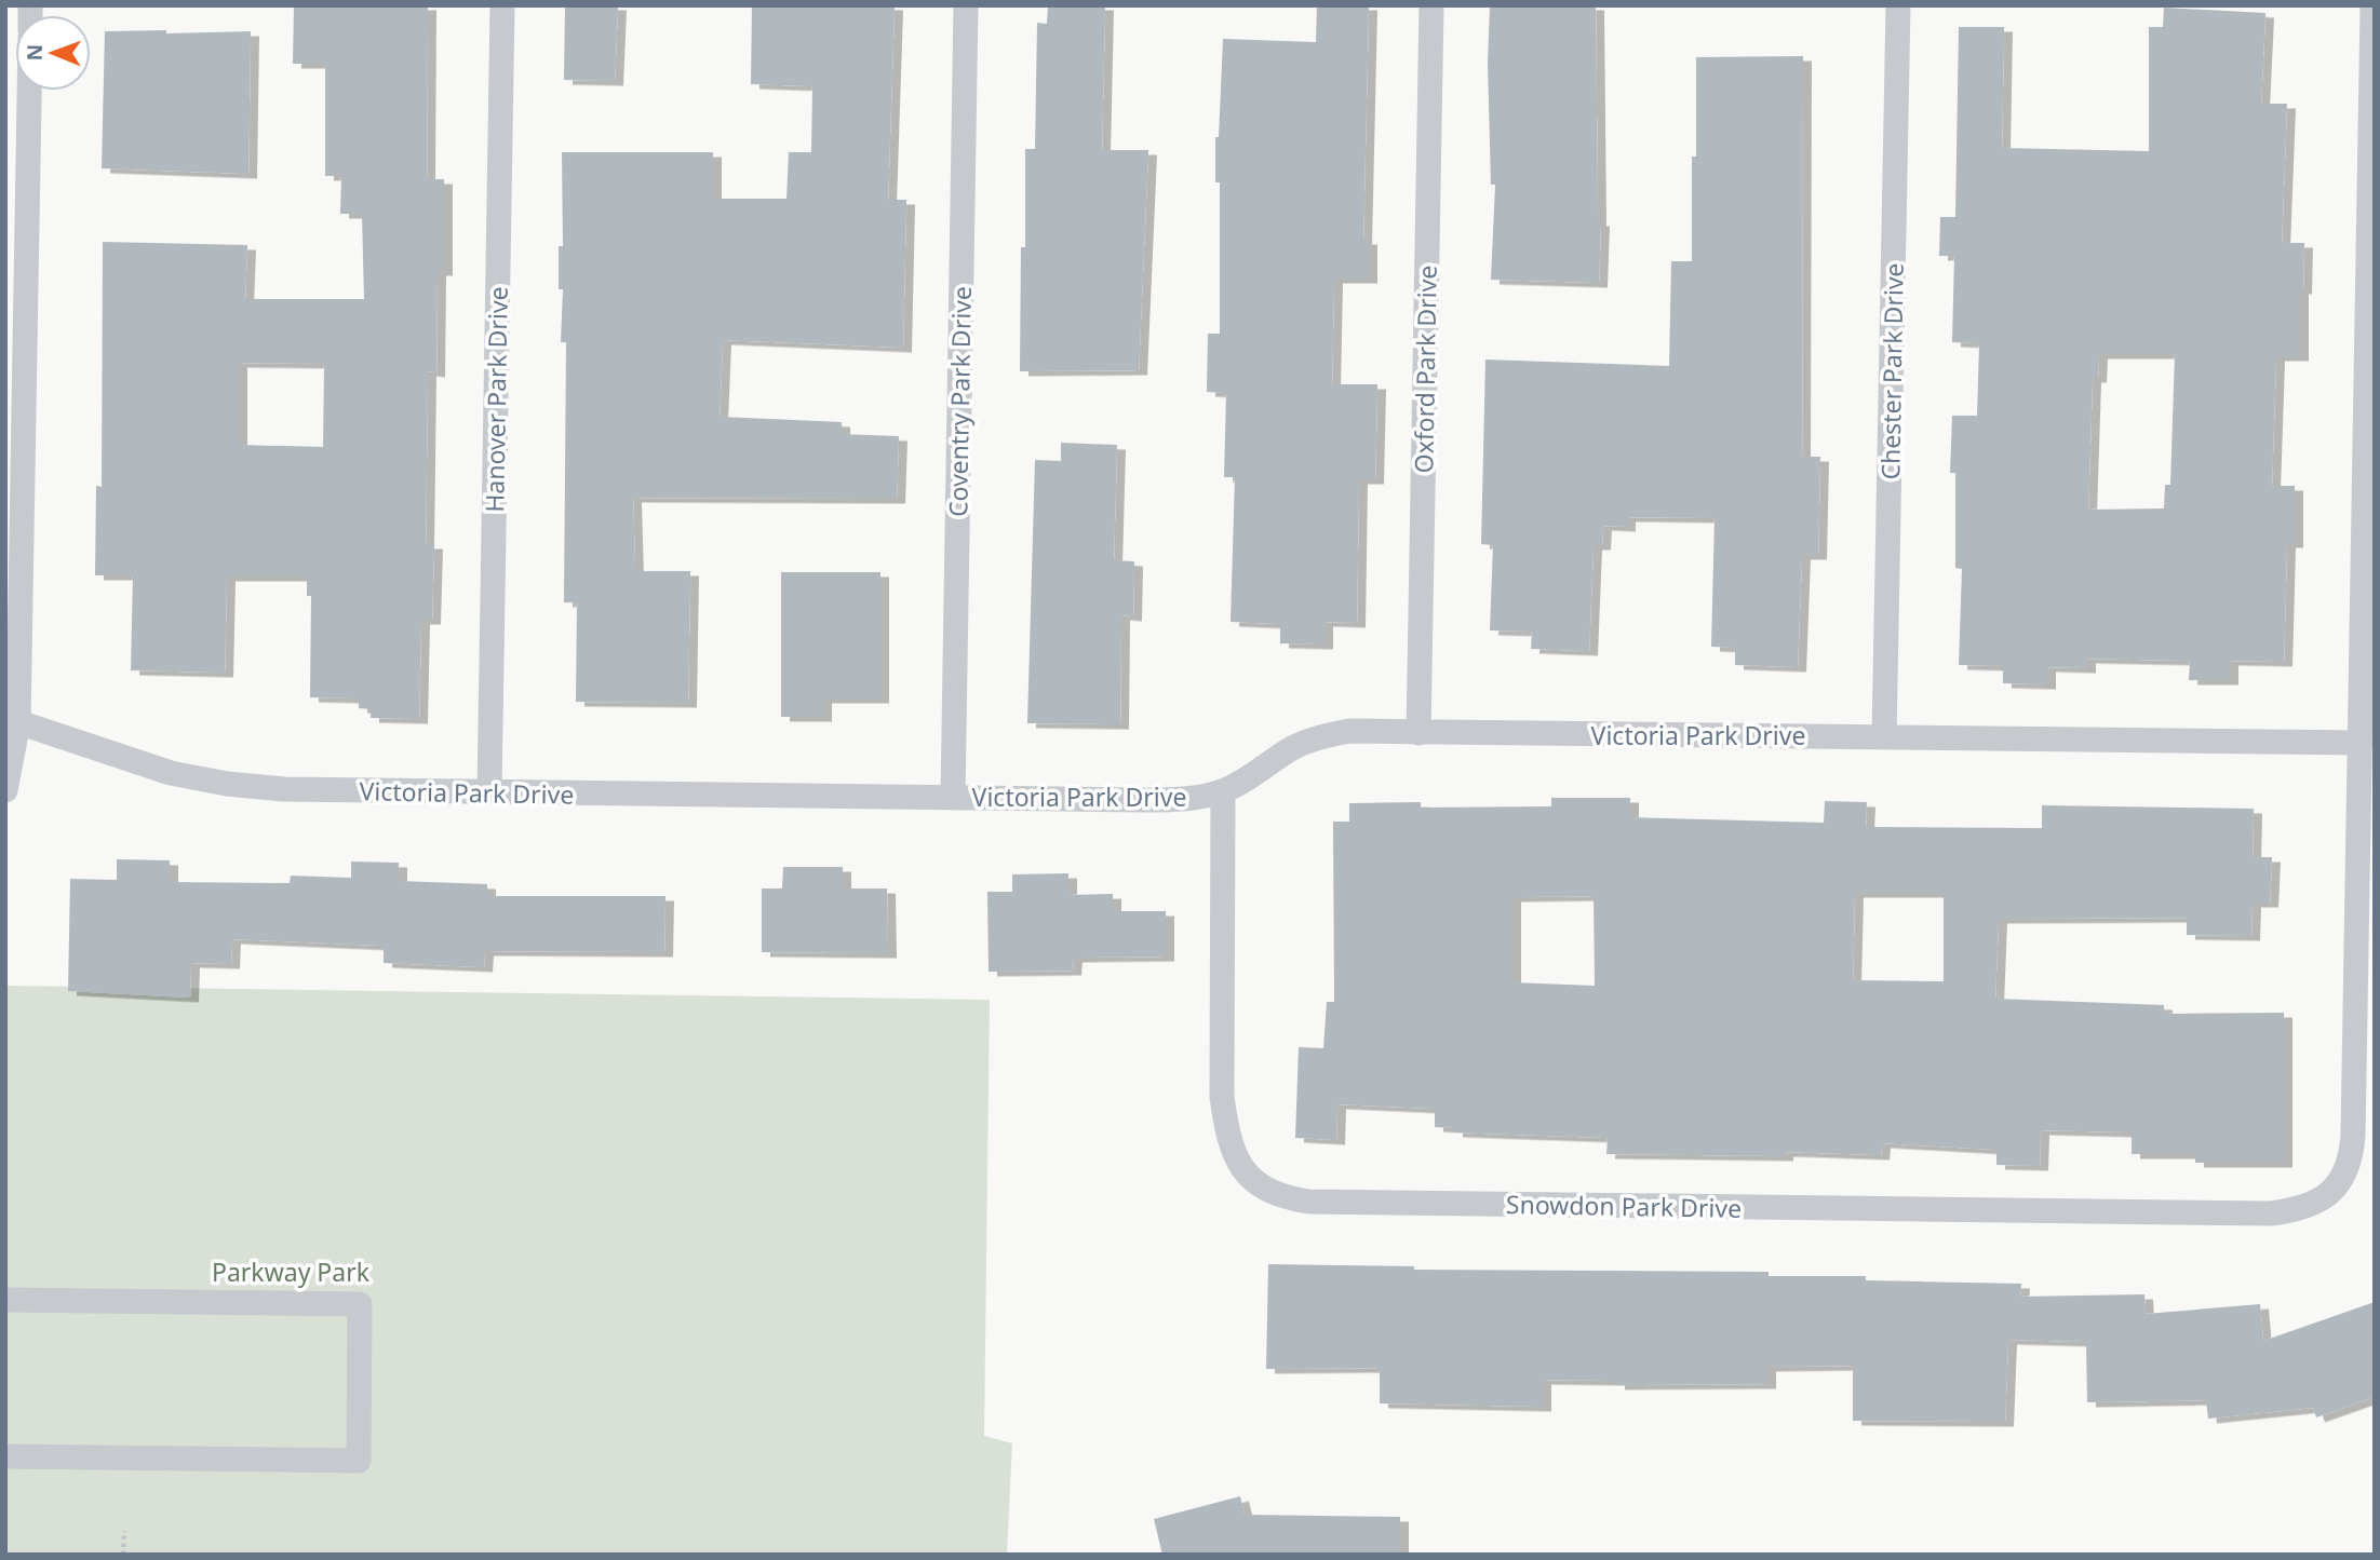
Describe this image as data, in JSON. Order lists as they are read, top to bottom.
{
  "streets": {
    "lane": [
      "Oxford Park Drive",
      "Chester Park Drive",
      "Hanover Park Drive",
      "Coventry Park Drive",
      "Victoria Park Drive",
      "Snowdon Park Drive"
    ]
  },
  "crossings": [
    ["Oxford Park Drive", "Victoria Park Drive"],
    ["Chester Park Drive", "Victoria Park Drive"],
    ["Hanover Park Drive", "Victoria Park Drive"],
    ["Coventry Park Drive", "Victoria Park Drive"],
    ["Victoria Park Drive", "Snowdon Park Drive"]
  ],
  "parks": ["Parkway Park"],
  "north": "left"
}
